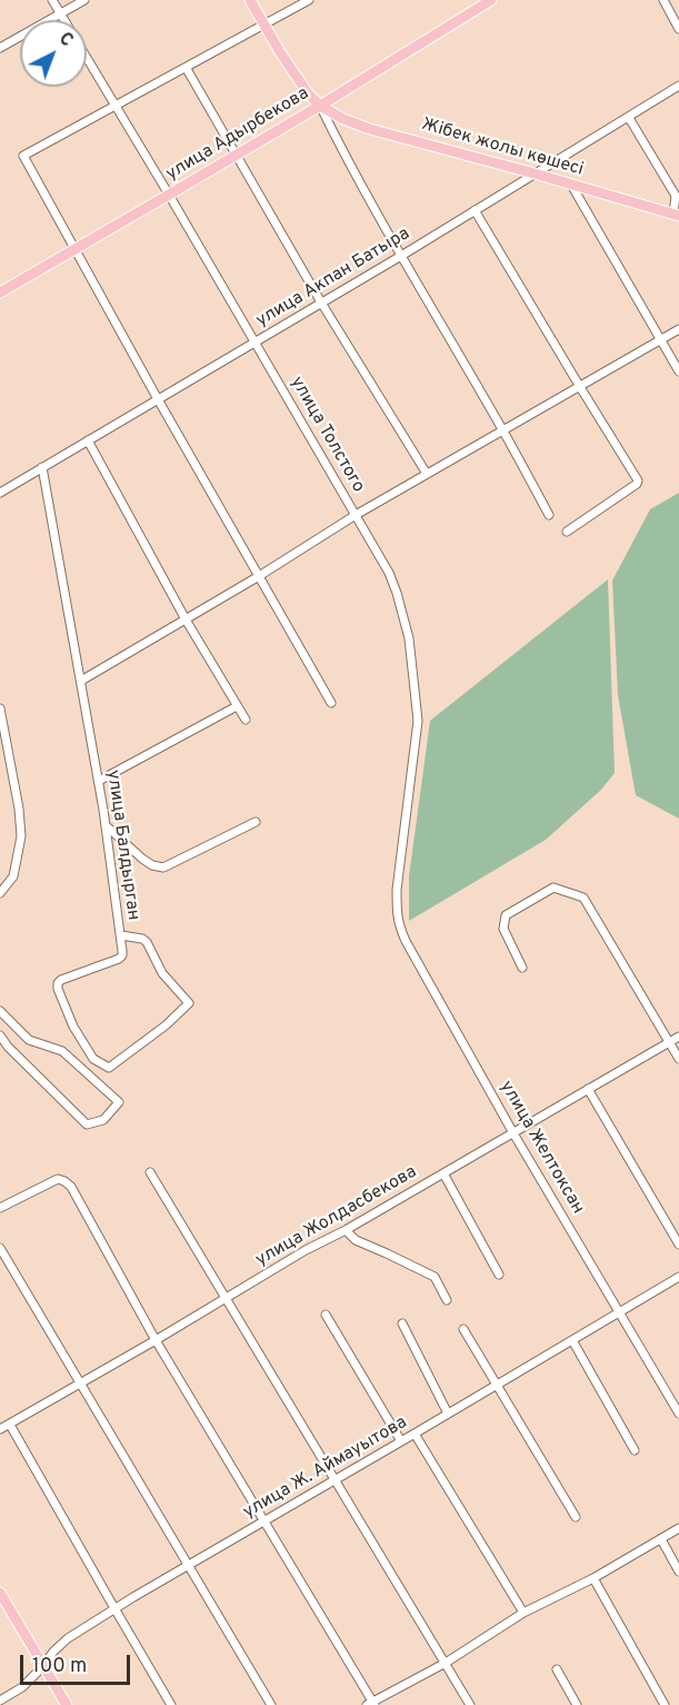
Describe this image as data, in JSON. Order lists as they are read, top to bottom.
{
  "streets": {
    "main road": ["улица Адырбекова", "Жібек жолы көшесі"],
    "street": [
      "улица Акпан Батыра",
      "улица Толстого",
      "улица Балдырган",
      "улица Желтоксан",
      "улица Жолдасбекова",
      "улица Ж. Аймауытова"
    ]
  },
  "crossings": [
    ["улица Адырбекова", "Жібек жолы көшесі"],
    ["улица Адырбекова", "улица Толстого"],
    ["Жібек жолы көшесі", "улица Акпан Батыра"],
    ["улица Акпан Батыра", "улица Толстого"],
    ["улица Акпан Батыра", "улица Балдырган"],
    ["улица Толстого", "улица Желтоксан"],
    ["улица Желтоксан", "улица Жолдасбекова"],
    ["улица Желтоксан", "улица Ж. Аймауытова"]
  ],
  "scale_bar": "100 m",
  "north": "top right"
}
